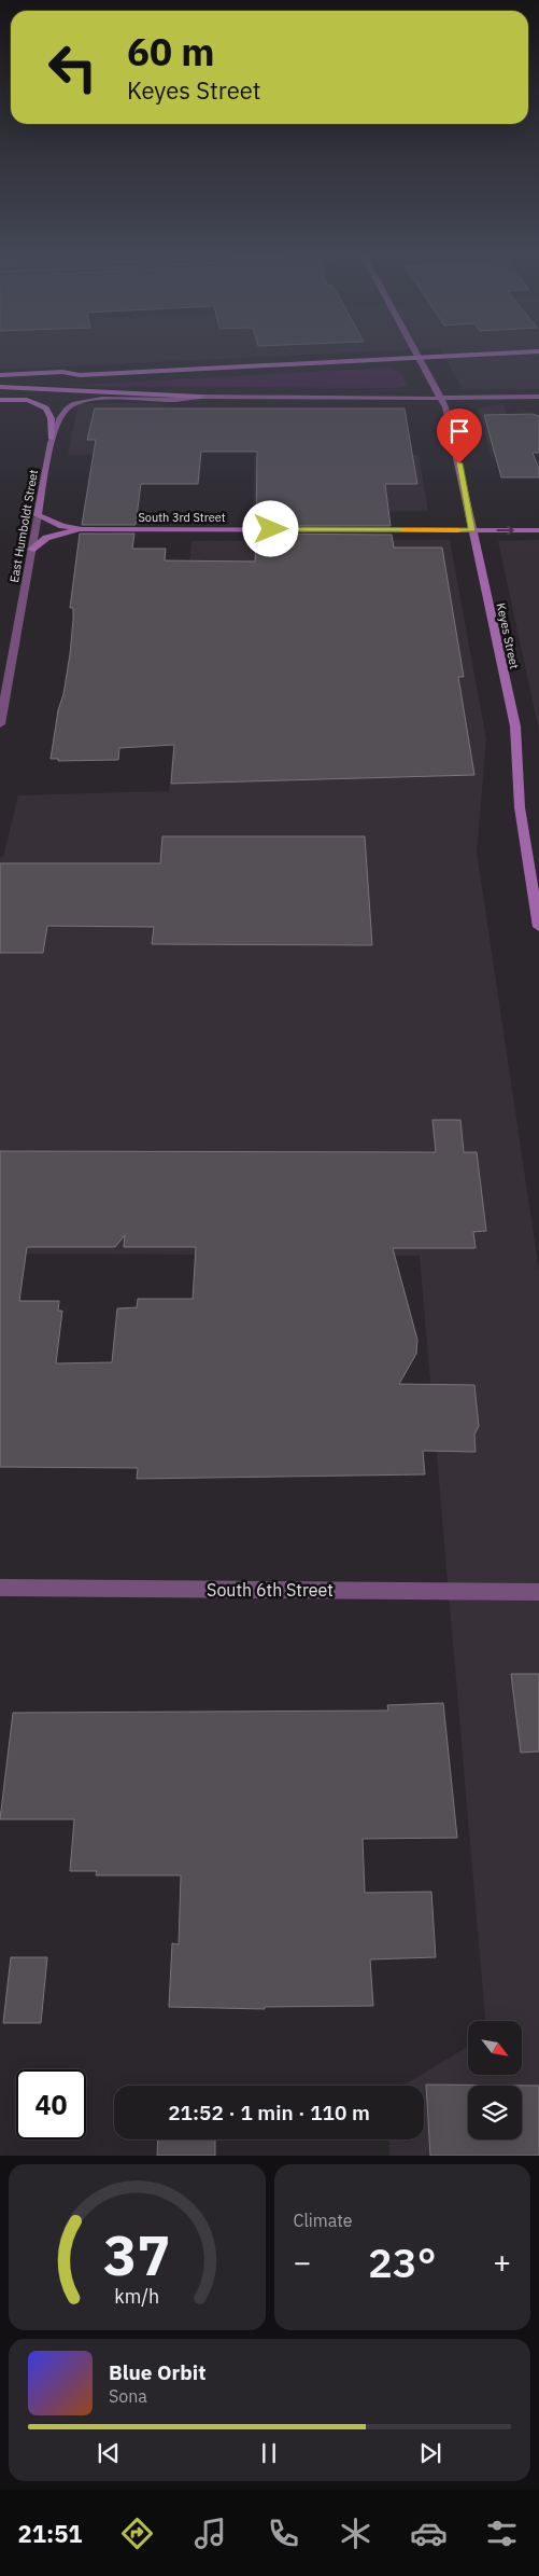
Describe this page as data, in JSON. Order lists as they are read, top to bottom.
{
  "streets": {
    "main road": ["South 3rd Street", "East Humboldt Street", "Keyes Street"],
    "street": ["South 6th Street"]
  },
  "crossings": [
    ["South 3rd Street", "Keyes Street"]
  ],
  "north": "bottom right",
  "page": {
    "turn": ["60 m", "Keyes Street"],
    "limit": "40",
    "trip": "21:52 · 1 min · 110 m",
    "tile": "Climate",
    "heat": ["−", "23°", "+"],
    "song": ["Blue Orbit", "Sona"],
    "tabs": "21:51",
    "gauge": ["37", "km/h"]
  }
}
